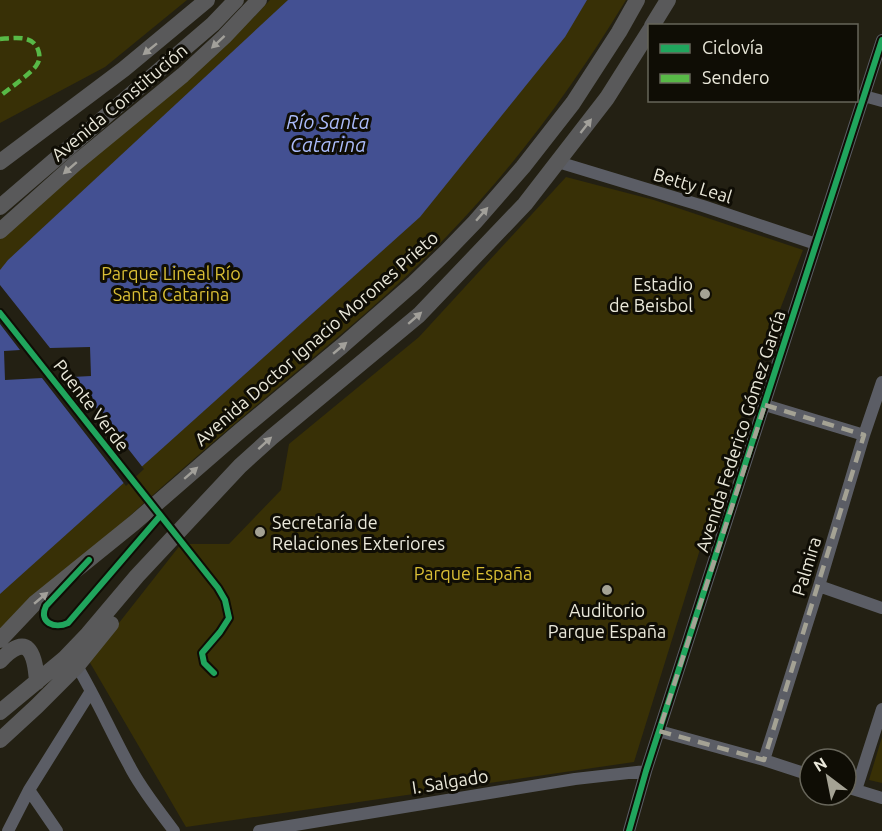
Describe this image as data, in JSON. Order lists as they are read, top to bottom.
{
  "streets": {
    "highway": ["Avenida Constitución", "Avenida Doctor Ignacio Morones Prieto"],
    "street": [
      "Betty Leal",
      "Avenida Federico Gómez García",
      "Palmira",
      "I. Salgado"
    ],
    "cycle path": ["Puente Verde"]
  },
  "crossings": [
    ["Betty Leal", "Avenida Federico Gómez García"],
    ["Avenida Federico Gómez García", "I. Salgado"]
  ],
  "water": ["Río Santa Catarina"],
  "parks": ["Parque Lineal Río Santa Catarina", "Parque España"],
  "places": ["Estadio de Beisbol", "Secretaría de Relaciones Exteriores", "Auditorio Parque España"],
  "legend": ["Ciclovía", "Sendero"],
  "north": "top left"
}
